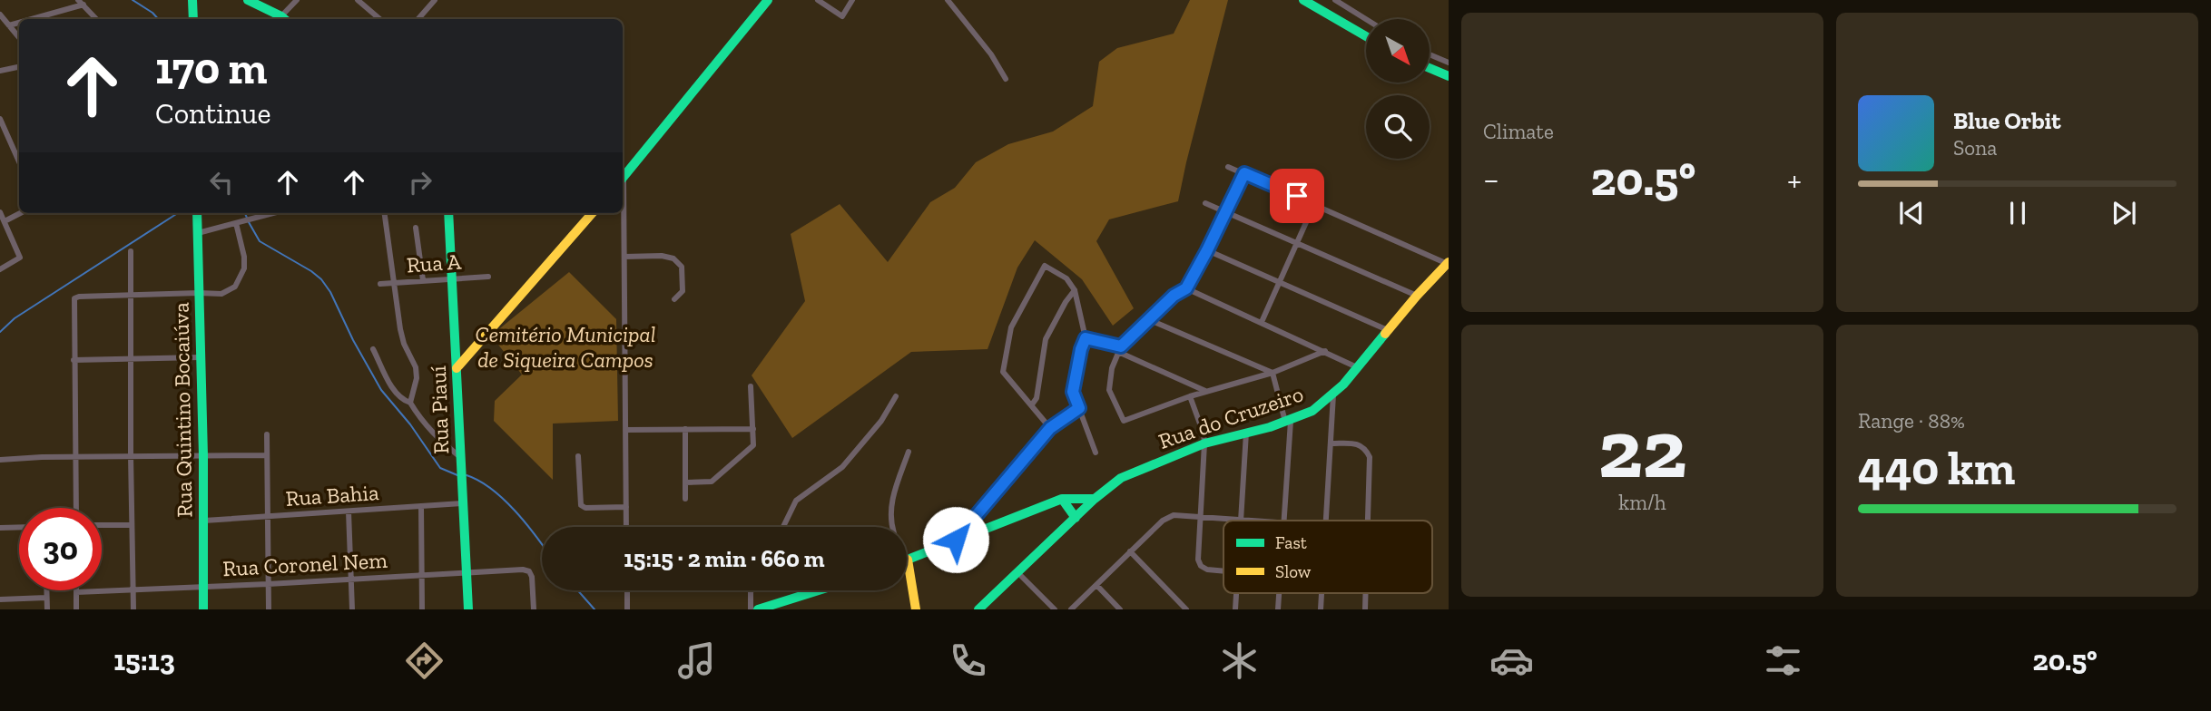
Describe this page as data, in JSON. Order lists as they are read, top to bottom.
{
  "streets": {
    "street": [
      "Rua A",
      "Rua Quintino Bocaiúva",
      "Rua Piauí",
      "Rua do Cruzeiro",
      "Rua Bahia",
      "Rua Coronel Nem"
    ]
  },
  "crossings": [
    ["Rua A", "Rua Piauí"],
    ["Rua Quintino Bocaiúva", "Rua Bahia"],
    ["Rua Quintino Bocaiúva", "Rua Coronel Nem"],
    ["Rua Piauí", "Rua Bahia"],
    ["Rua Piauí", "Rua Coronel Nem"]
  ],
  "parks": ["Cemitério Municipal de Siqueira Campos"],
  "legend": ["Fast", "Slow"],
  "north": "bottom right",
  "page": {
    "tile": [
      "Climate",
      ["22", "km/h"],
      ["Range · 88%", "440 km"]
    ],
    "turn": ["170 m", "Continue"],
    "song": ["Blue Orbit", "Sona"],
    "heat": ["−", "20.5°", "+"],
    "limit": "30",
    "trip": "15:15 · 2 min · 660 m",
    "tabs": ["15:13", "20.5°"]
  }
}
